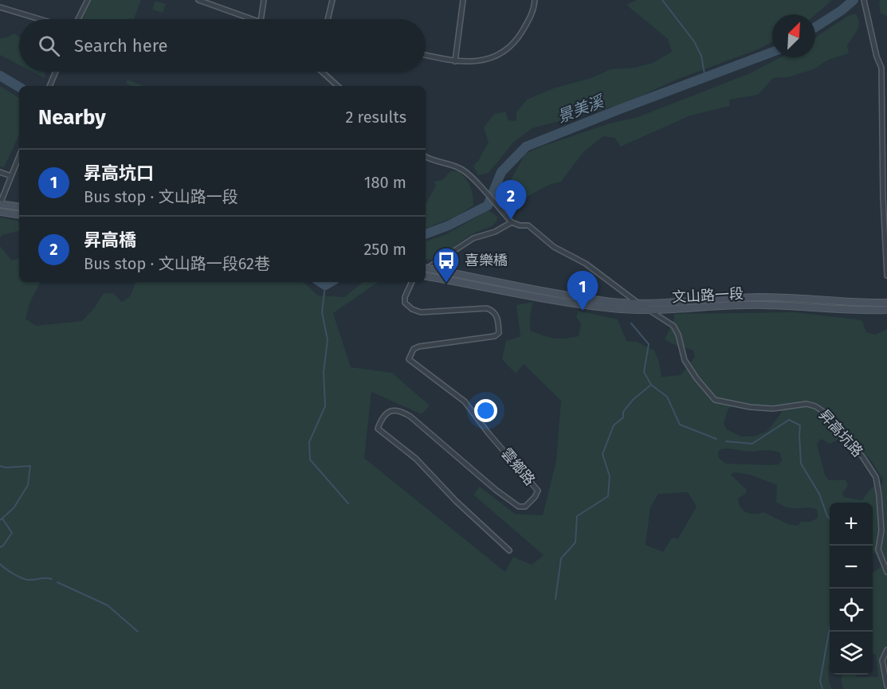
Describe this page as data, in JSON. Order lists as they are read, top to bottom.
{
  "streets": {
    "main road": ["文山路一段"],
    "street": ["昇高坑路", "雲鄉路"]
  },
  "crossings": [
    ["文山路一段", "昇高坑路"]
  ],
  "water": ["景美溪"],
  "places": {
    "bus stop": ["喜樂橋"]
  },
  "north": "top right",
  "page": {
    "search": "Search here",
    "heading": ["Nearby", "2 results"],
    "list": [
      {
        "mark": "1",
        "name": "昇高坑口",
        "note": "Bus stop · 文山路一段",
        "value": "180 m"
      },
      {
        "mark": "2",
        "name": "昇高橋",
        "note": "Bus stop · 文山路一段62巷",
        "value": "250 m"
      }
    ],
    "pins": ["2", "1"],
    "map_buttons": ["+", "−"]
  }
}
